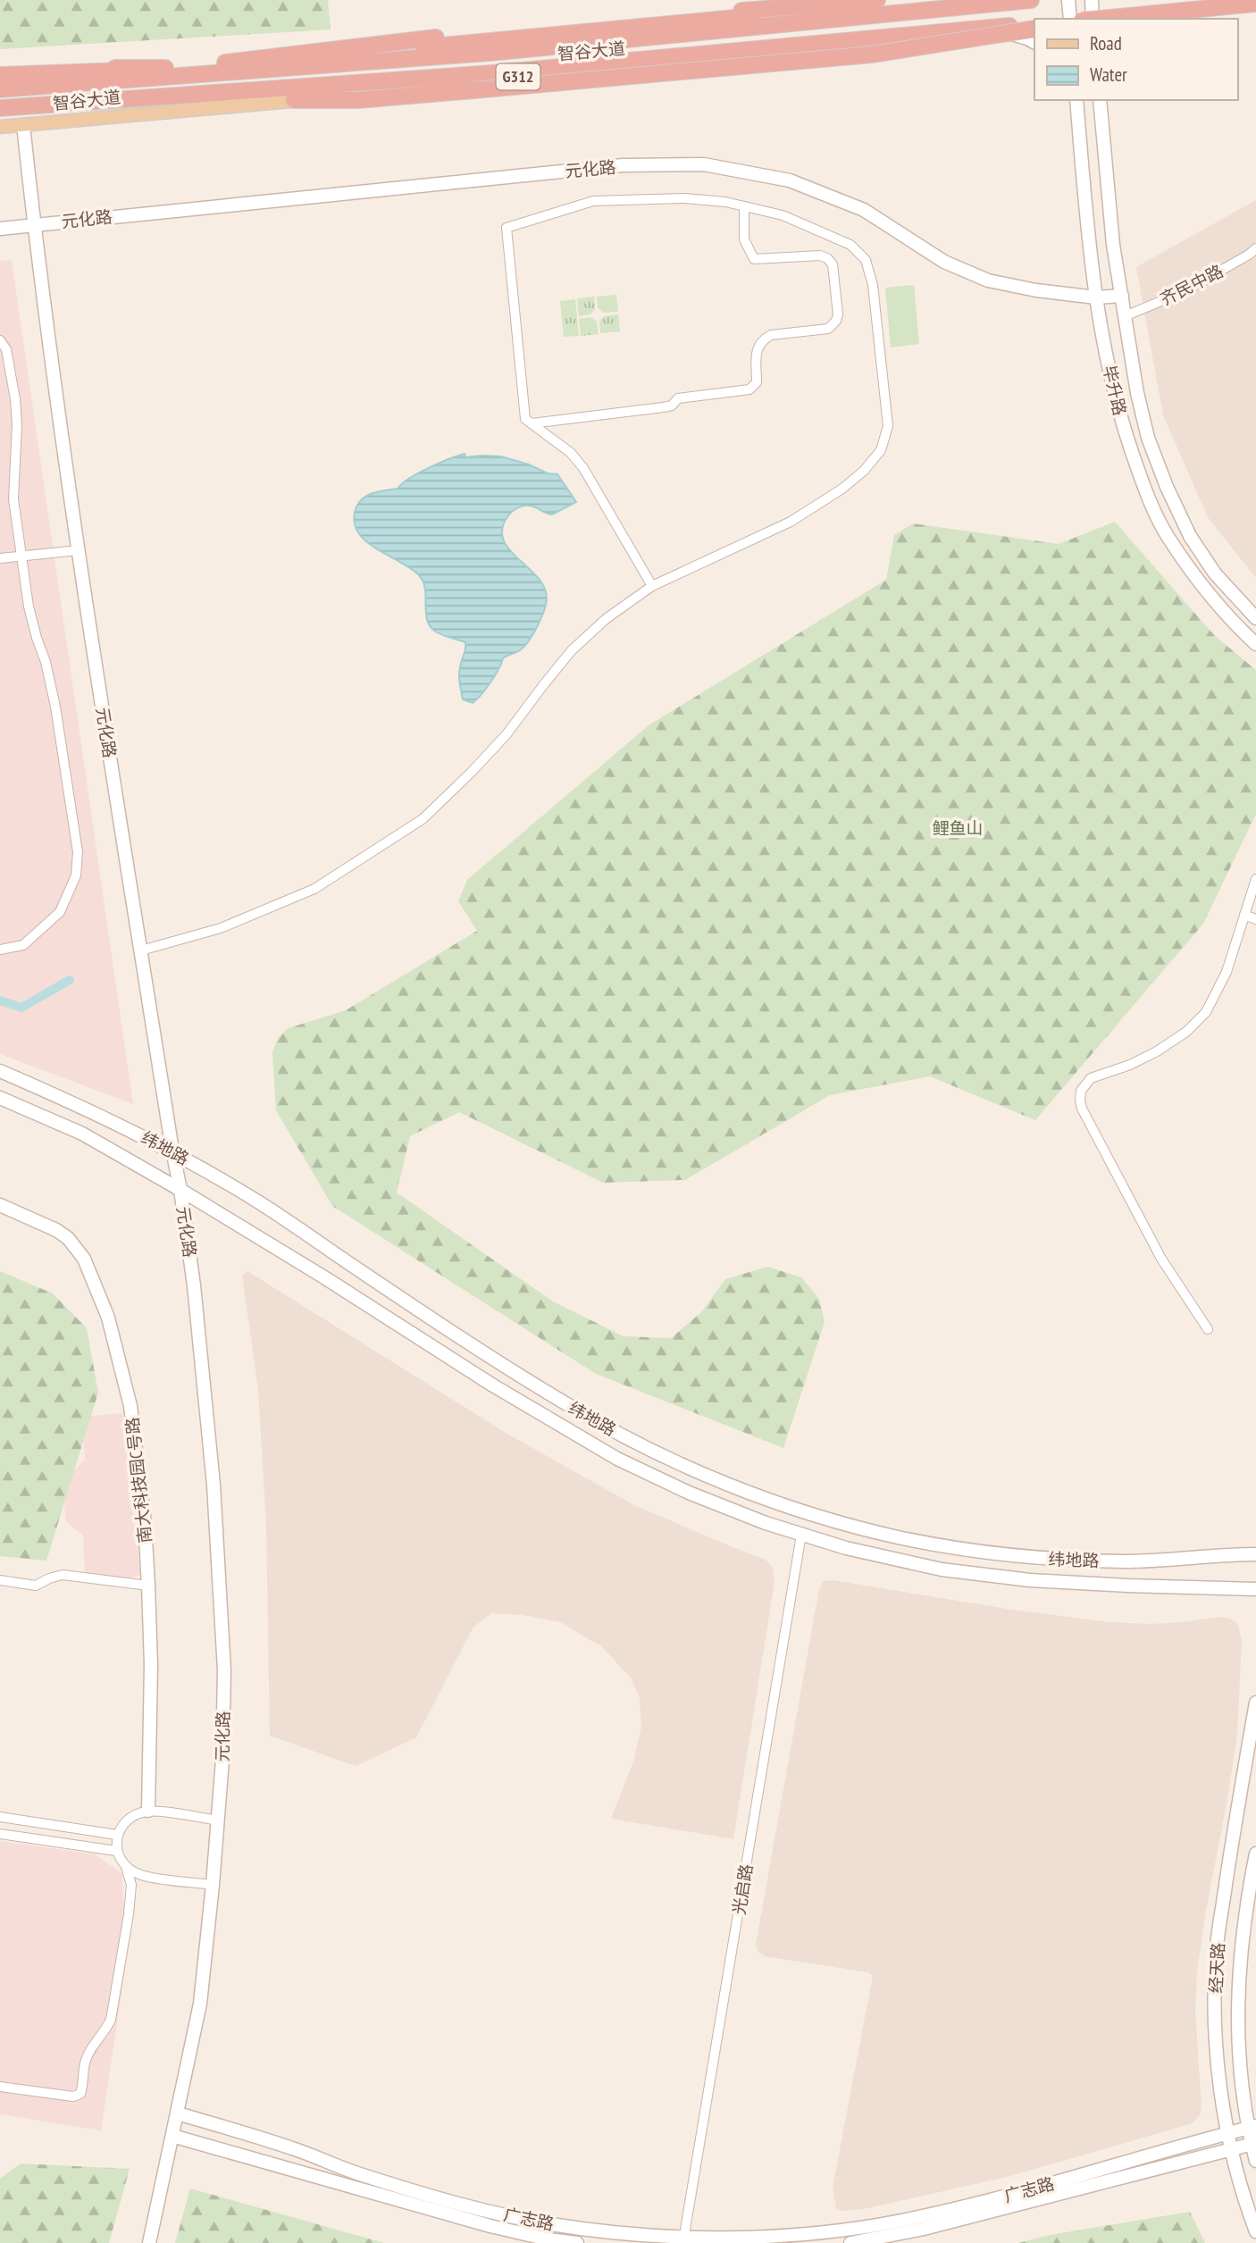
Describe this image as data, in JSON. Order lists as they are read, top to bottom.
{
  "streets": {
    "highway": ["智谷大道", "G312"],
    "street": [
      "元化路",
      "齐民中路",
      "毕升路",
      "纬地路",
      "南大科技园C号路",
      "光启路",
      "经天路",
      "广志路"
    ]
  },
  "crossings": [
    ["智谷大道", "元化路"],
    ["元化路", "毕升路"],
    ["元化路", "纬地路"],
    ["元化路", "广志路"],
    ["齐民中路", "毕升路"],
    ["纬地路", "光启路"],
    ["光启路", "广志路"],
    ["经天路", "广志路"]
  ],
  "parks": ["鲤鱼山"],
  "legend": ["Road", "Water"]
}
